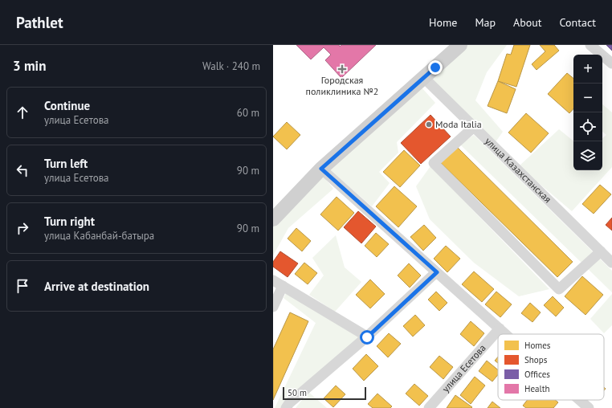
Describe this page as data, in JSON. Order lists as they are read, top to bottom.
{
  "streets": {
    "street": ["улица Казахстанская", "улица Есетова"]
  },
  "places": {
    "health": ["Городская поликлиника №2"],
    "other": ["Moda Italia"]
  },
  "legend": [
    "Homes",
    "Shops",
    "Offices",
    "Health"
  ],
  "scale_bar": "50 m",
  "page": {
    "header": "Pathlet",
    "nav": [
      "Home",
      "Map",
      "About",
      "Contact"
    ],
    "heading": ["3 min", "Walk · 240 m"],
    "map_buttons": ["+", "−"],
    "list": [
      ["Continue", "улица Есетова", "60 m"],
      ["Turn left", "улица Есетова", "90 m"],
      ["Turn right", "улица Кабанбай-батыра", "90 m"],
      "Arrive at destination"
    ],
    "scale": "50 m"
  }
}
